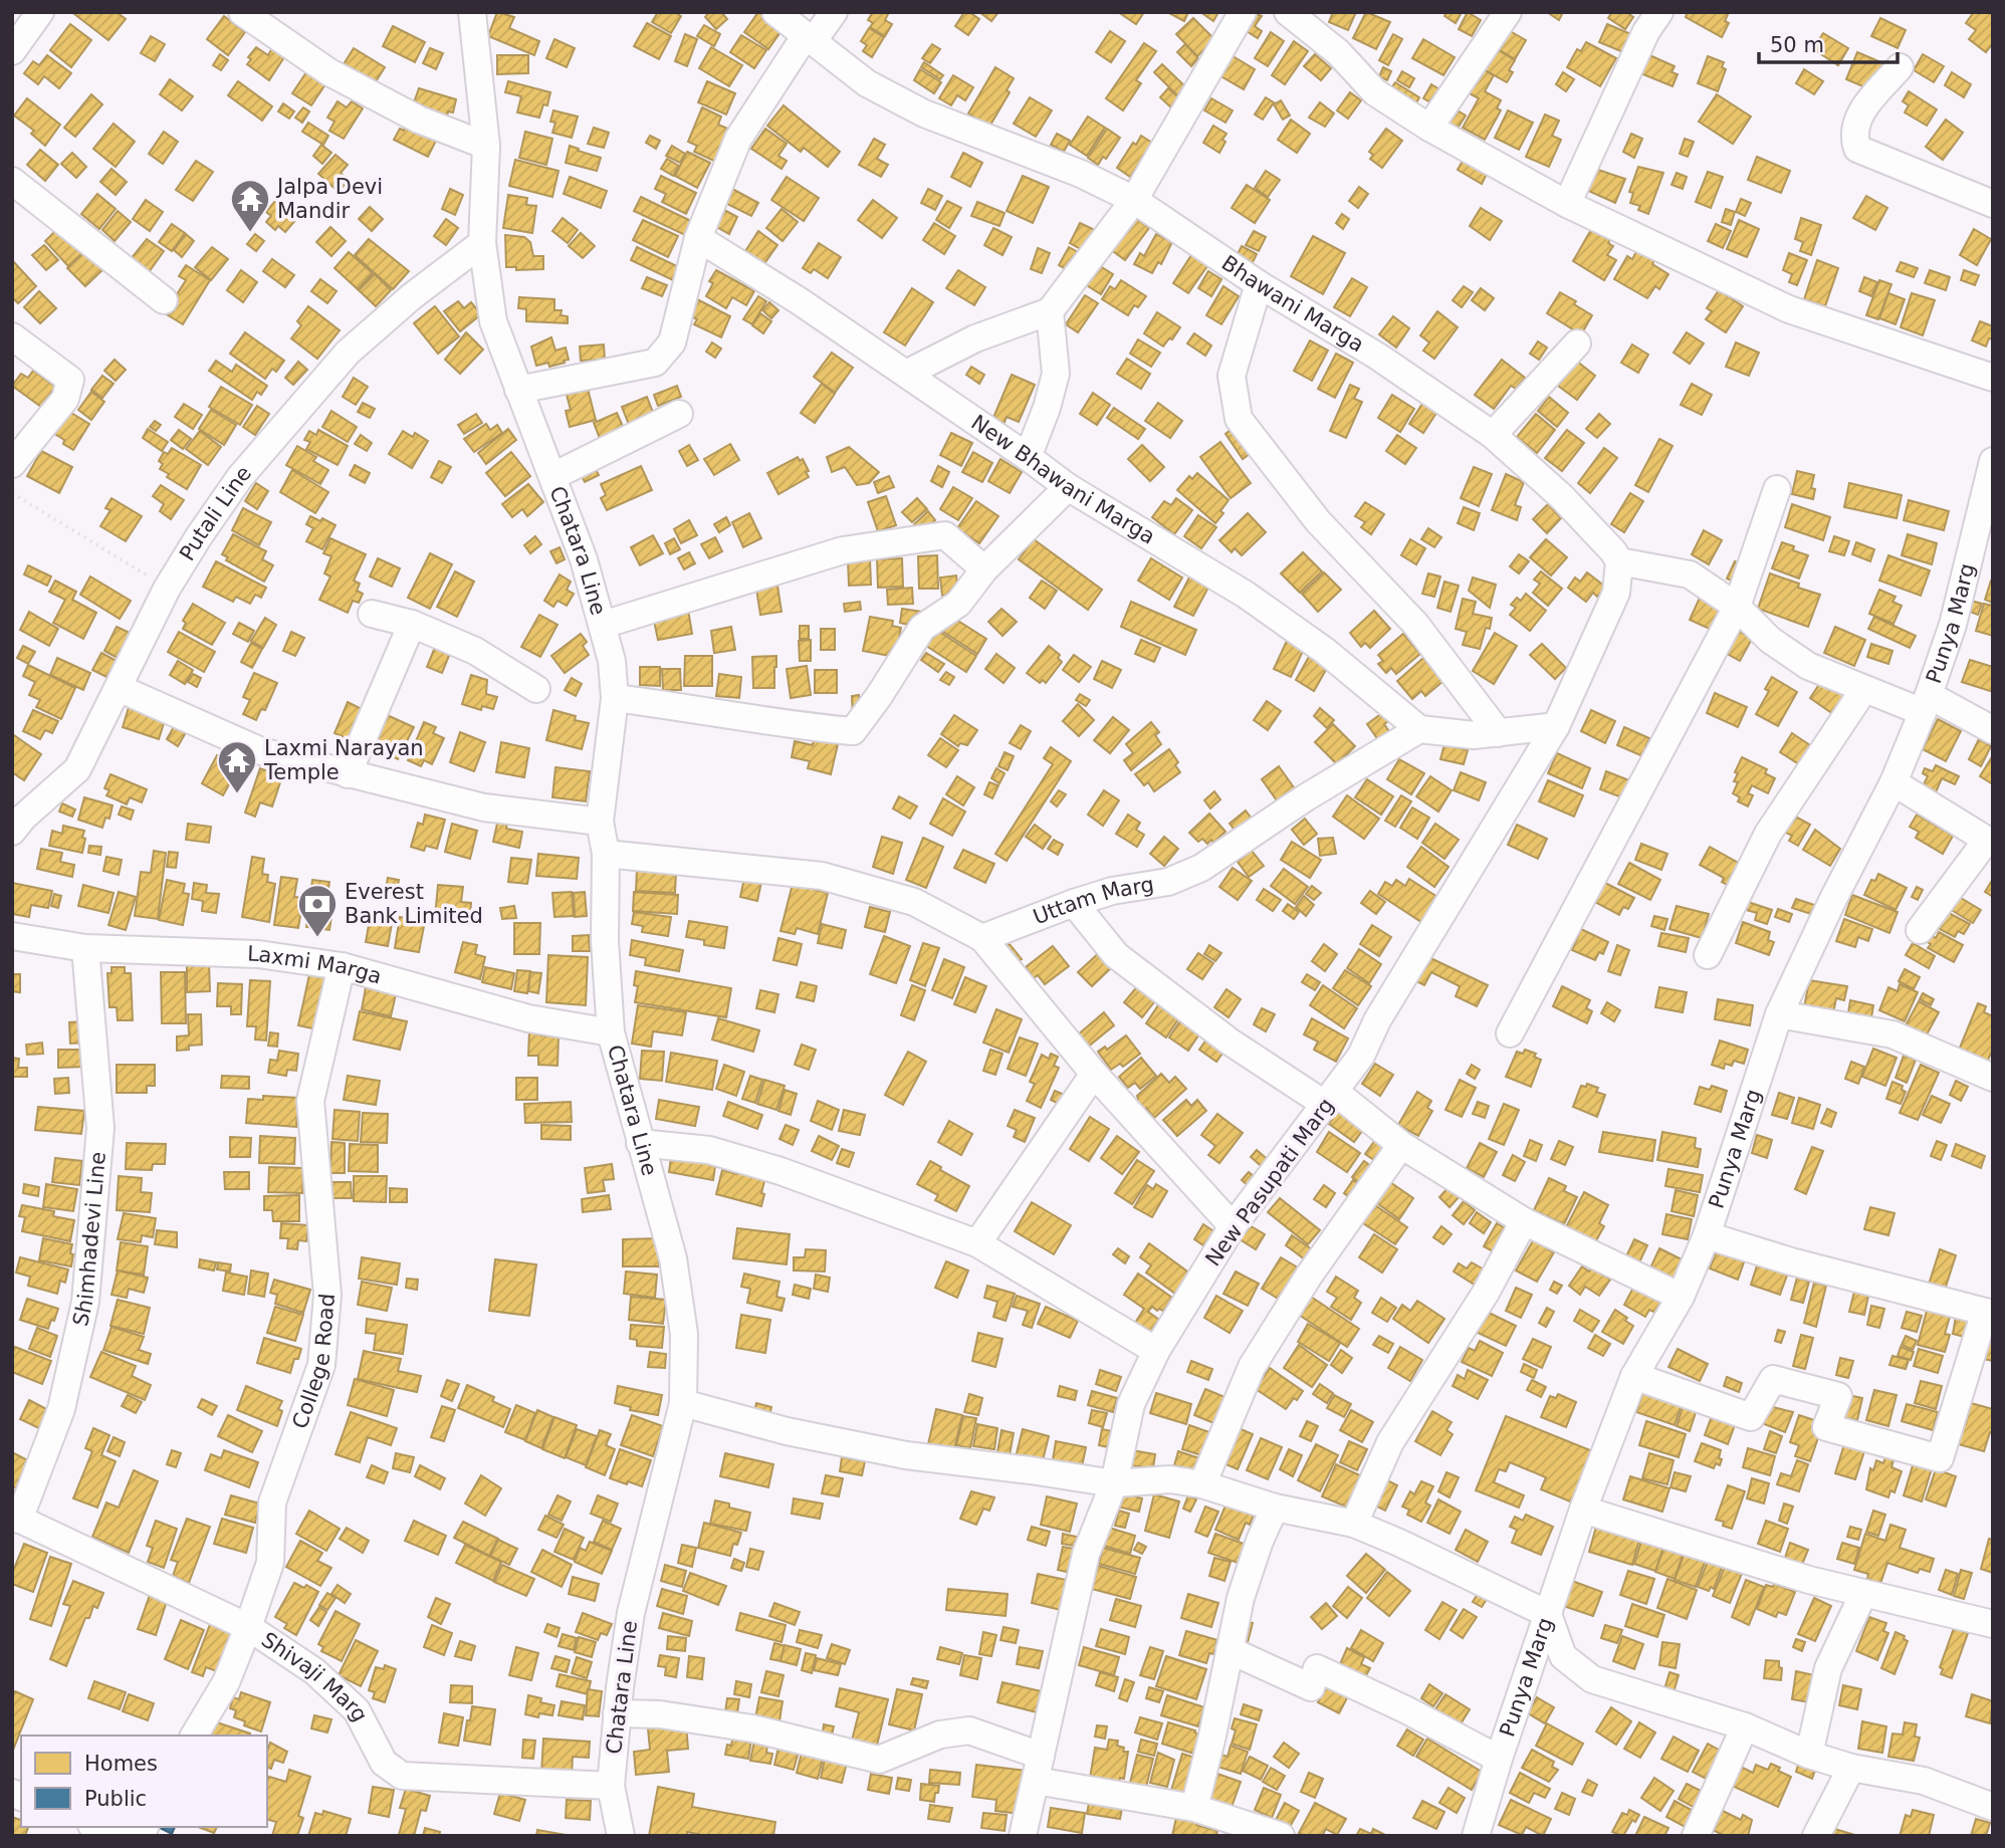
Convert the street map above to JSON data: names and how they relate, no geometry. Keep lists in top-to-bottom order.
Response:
{
  "streets": {
    "street": [
      "Bhawani Marga",
      "New Bhawani Marga",
      "Putali Line",
      "Chatara Line",
      "Punya Marg",
      "Uttam Marg",
      "Laxmi Marga",
      "New Pasupati Marg",
      "Shimhadevi Line",
      "College Road",
      "Shivaji Marg"
    ]
  },
  "crossings": [
    ["New Bhawani Marga", "Uttam Marg"],
    ["Putali Line", "Chatara Line"],
    ["Chatara Line", "Laxmi Marga"],
    ["Chatara Line", "Shivaji Marg"],
    ["Laxmi Marga", "Shimhadevi Line"],
    ["Laxmi Marga", "College Road"],
    ["Shimhadevi Line", "Shivaji Marg"],
    ["College Road", "Shivaji Marg"]
  ],
  "places": {
    "temple": ["Jalpa Devi Mandir", "Laxmi Narayan Temple"],
    "bank": ["Everest Bank Limited"]
  },
  "legend": ["Homes", "Public"],
  "scale_bar": "50 m"
}
